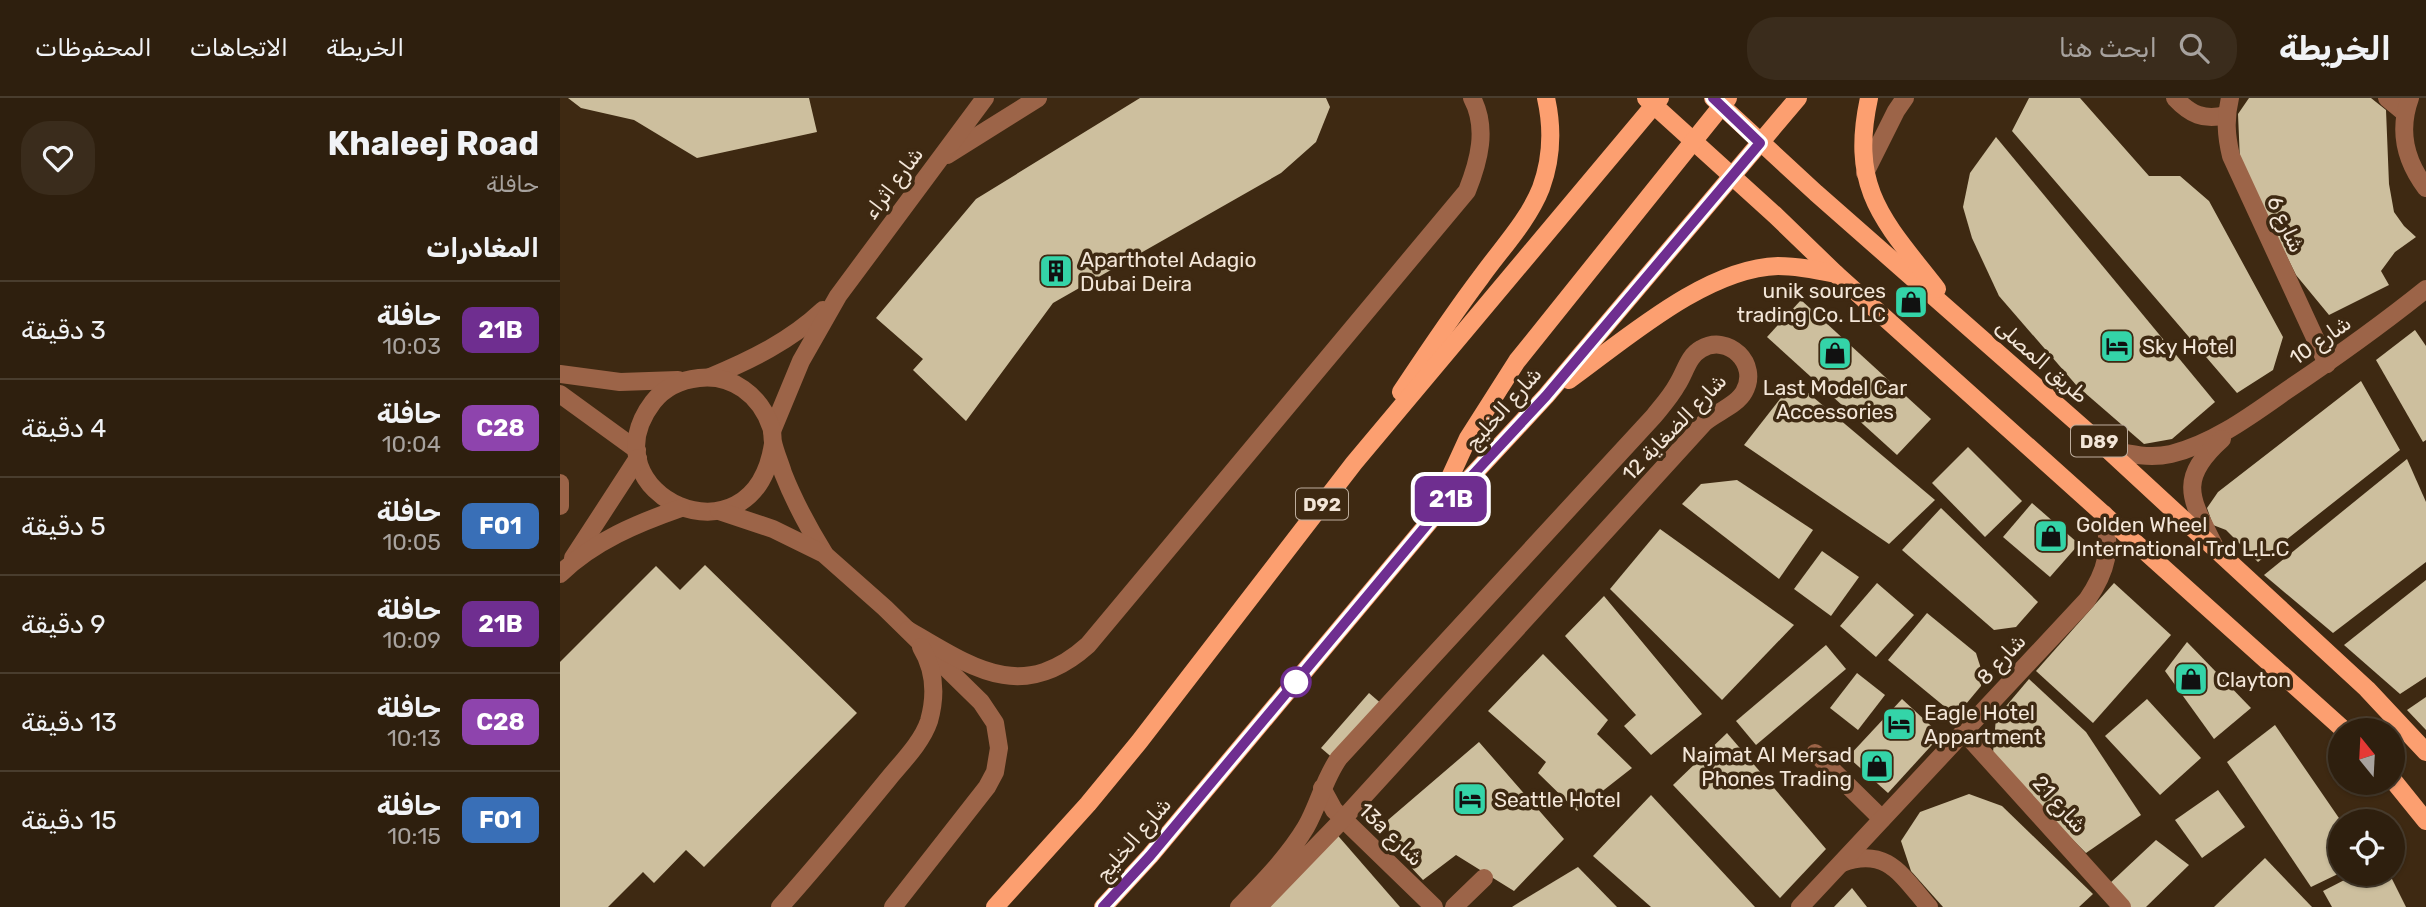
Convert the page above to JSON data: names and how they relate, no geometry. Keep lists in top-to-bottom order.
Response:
{
  "streets": {
    "main road": [
      "طريق المصلى",
      "شارع الخليج",
      "D89",
      "D92"
    ],
    "street": [
      "شارع اثراء",
      "شارع 6",
      "شارع 10",
      "12 شارع الضغاية",
      "شارع 8",
      "شارع 21",
      "13a شارع"
    ]
  },
  "crossings": [
    ["شارع 6", "شارع 10"],
    ["شارع 10", "طريق المصلى"],
    ["طريق المصلى", "شارع الخليج"],
    ["شارع الخليج", "D89"],
    ["12 شارع الضغاية", "13a شارع"],
    ["D89", "D92"],
    ["D89", "شارع 8"],
    ["شارع 8", "شارع 21"]
  ],
  "places": {
    "building": ["Aparthotel Adagio Dubai Deira"],
    "shop": [
      "unik sources trading Co. LLC",
      "Last Model Car Accessories",
      "Golden Wheel International Trd L.L.C",
      "Clayton",
      "Najmat Al Mersad Phones Trading"
    ],
    "hotel": ["Sky Hotel", "Eagle Hotel Appartment", "Seattle Hotel"]
  },
  "lines": ["bus line 21B"],
  "north": "top",
  "page": {
    "header": "الخريطة",
    "search": "ابحث هنا",
    "nav": ["الخريطة", "الاتجاهات", "المحفوظات"],
    "on_map": "21B",
    "heading": [
      ["Khaleej Road", "حافلة"],
      "المغادرات"
    ],
    "list": [
      {
        "mark": "21B",
        "name": "حافلة",
        "note": "10:03",
        "value": "3 دقيقة"
      },
      {
        "mark": "C28",
        "name": "حافلة",
        "note": "10:04",
        "value": "4 دقيقة"
      },
      {
        "mark": "F01",
        "name": "حافلة",
        "note": "10:05",
        "value": "5 دقيقة"
      },
      {
        "mark": "21B",
        "name": "حافلة",
        "note": "10:09",
        "value": "9 دقيقة"
      },
      {
        "mark": "C28",
        "name": "حافلة",
        "note": "10:13",
        "value": "13 دقيقة"
      },
      {
        "mark": "F01",
        "name": "حافلة",
        "note": "10:15",
        "value": "15 دقيقة"
      }
    ]
  }
}
